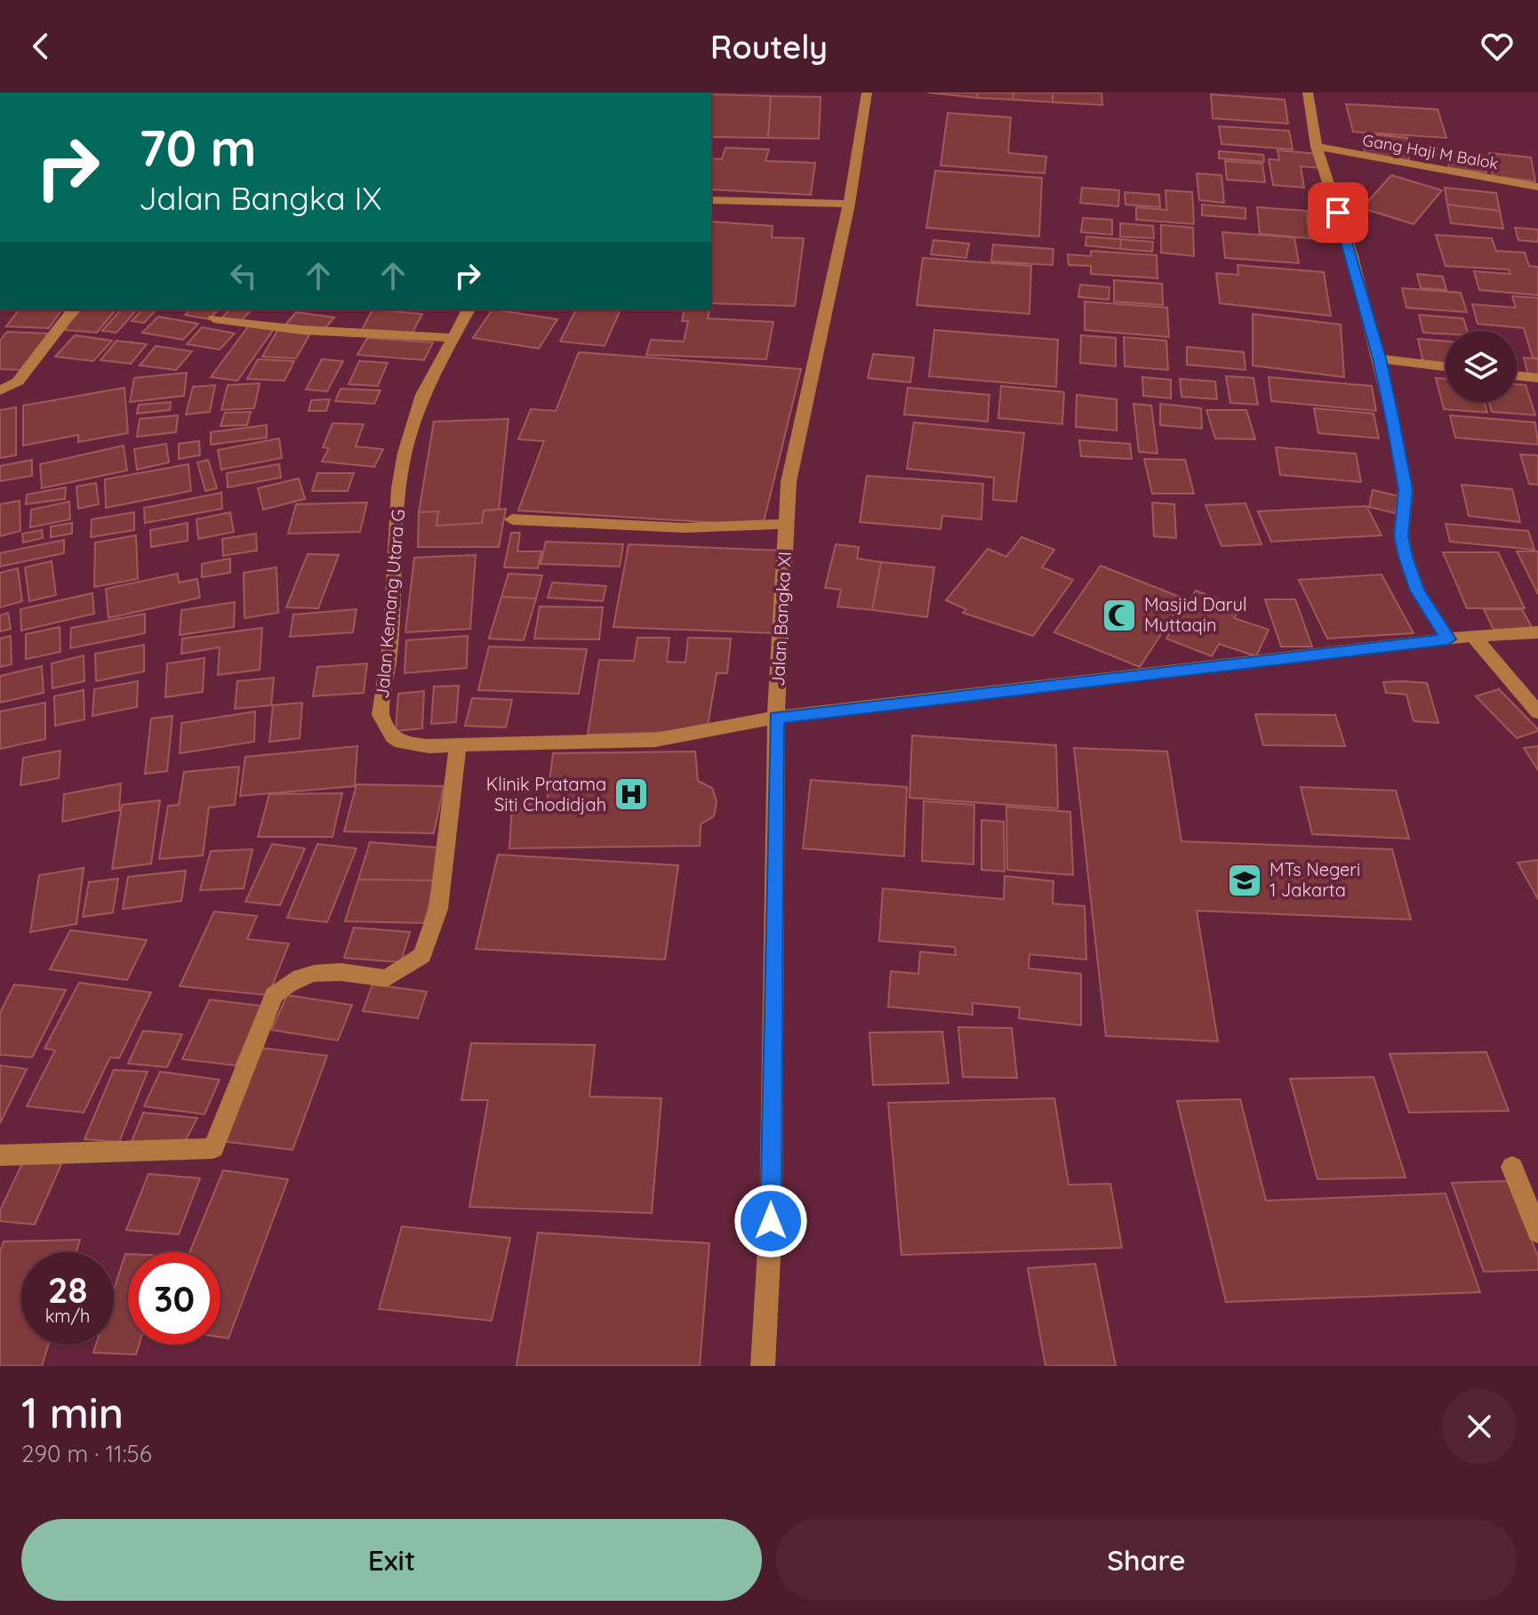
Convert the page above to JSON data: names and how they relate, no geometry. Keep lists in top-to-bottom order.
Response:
{
  "streets": {
    "street": ["Gang Haji M Balok", "Jalan Kemang Utara G", "Jalan Bangka XI"]
  },
  "crossings": [
    ["Jalan Kemang Utara G", "Jalan Bangka XI"]
  ],
  "places": {
    "mosque": ["Masjid Darul Muttaqin"],
    "hospital": ["Klinik Pratama Siti Chodidjah"],
    "school or university": ["MTs Negeri 1 Jakarta"]
  },
  "page": {
    "header": "Routely",
    "turn": ["70 m", "Jalan Bangka IX"],
    "speed": "28 km/h",
    "limit": "30",
    "heading": ["1 min", "290 m · 11:56"],
    "buttons": ["Exit", "Share"]
  }
}
